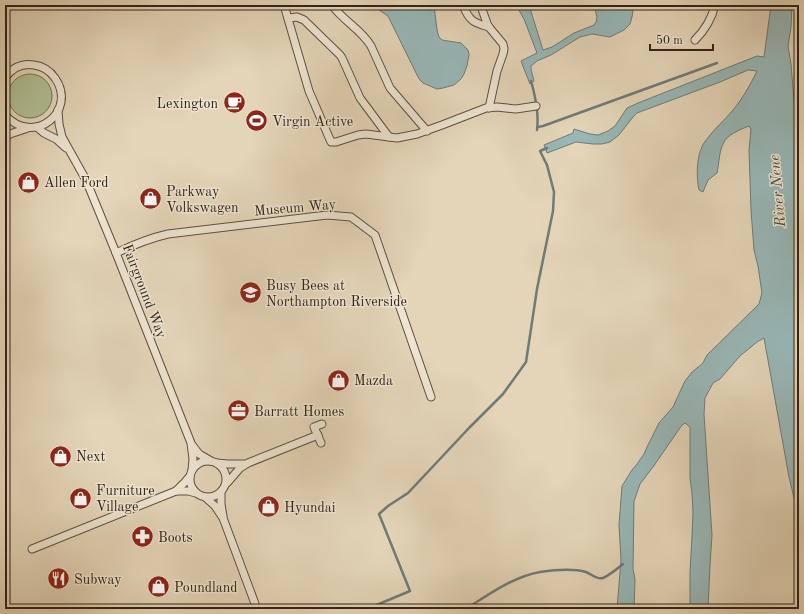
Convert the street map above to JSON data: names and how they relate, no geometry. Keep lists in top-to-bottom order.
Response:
{
  "streets": {
    "street": ["Museum Way", "Fairground Way"]
  },
  "crossings": [
    ["Museum Way", "Fairground Way"]
  ],
  "water": ["River Nene"],
  "places": {
    "cafe": ["Lexington"],
    "sports": ["Virgin Active"],
    "shop": [
      "Allen Ford",
      "Parkway Volkswagen",
      "Mazda",
      "Next",
      "Furniture Village",
      "Hyundai",
      "Poundland"
    ],
    "school or university": ["Busy Bees at Northampton Riverside"],
    "office": ["Barratt Homes"],
    "pharmacy": ["Boots"],
    "restaurant": ["Subway"]
  },
  "scale_bar": "50 m"
}
